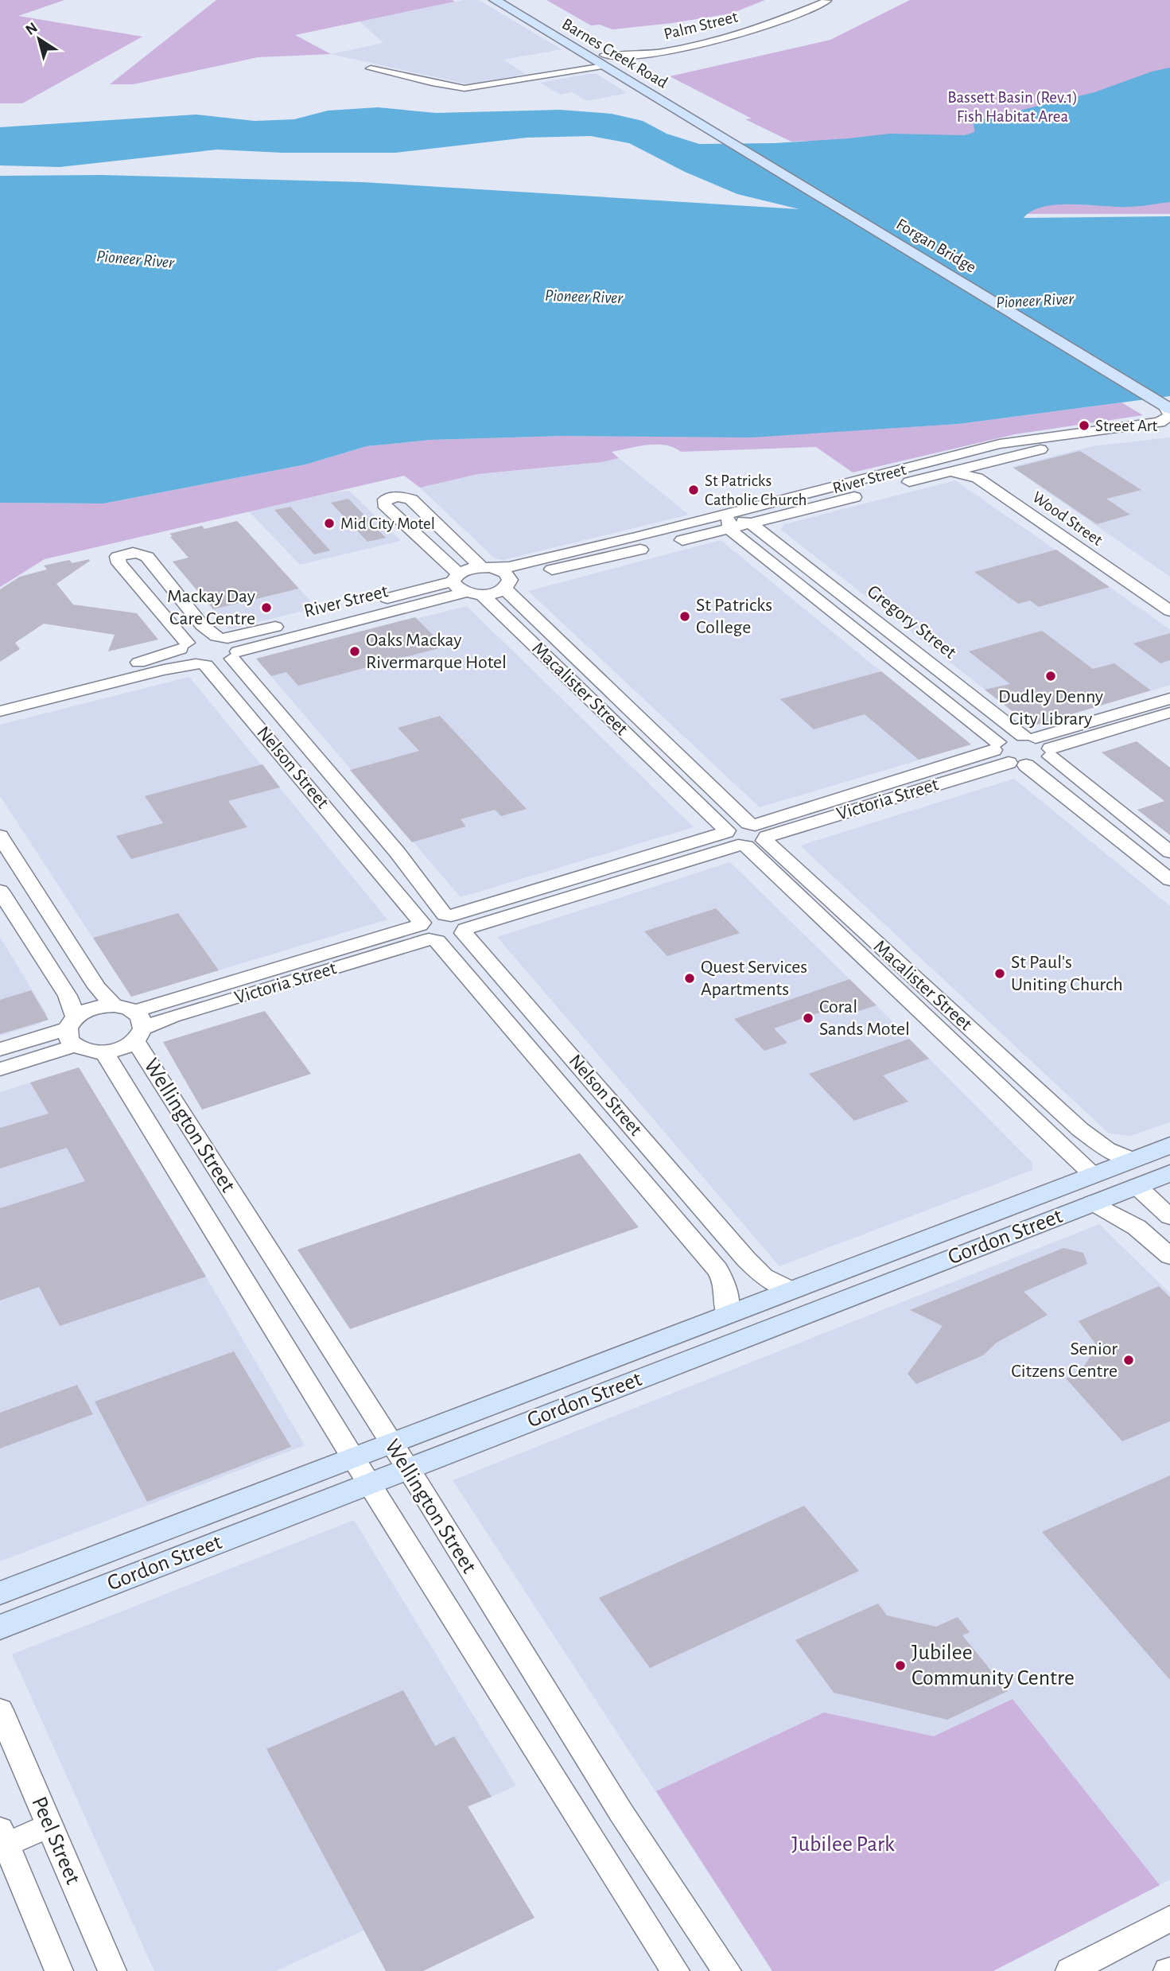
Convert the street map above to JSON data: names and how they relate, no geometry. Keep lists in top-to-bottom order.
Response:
{
  "streets": {
    "main road": ["Barnes Creek Road", "Forgan Bridge", "Gordon Street"],
    "street": [
      "Palm Street",
      "River Street",
      "Wood Street",
      "Gregory Street",
      "Macalister Street",
      "Nelson Street",
      "Victoria Street",
      "Wellington Street",
      "Peel Street"
    ]
  },
  "crossings": [
    ["Palm Street", "Barnes Creek Road"],
    ["Barnes Creek Road", "Forgan Bridge"],
    ["Forgan Bridge", "River Street"],
    ["River Street", "Wood Street"],
    ["River Street", "Gregory Street"],
    ["River Street", "Macalister Street"],
    ["River Street", "Nelson Street"],
    ["Gregory Street", "Victoria Street"],
    ["Macalister Street", "Victoria Street"],
    ["Macalister Street", "Gordon Street"],
    ["Nelson Street", "Victoria Street"],
    ["Nelson Street", "Gordon Street"],
    ["Victoria Street", "Wellington Street"],
    ["Wellington Street", "Gordon Street"]
  ],
  "water": ["Pioneer River"],
  "parks": ["Bassett Basin (Rev.1) Fish Habitat Area", "Jubilee Park"],
  "places": [
    "Street Art",
    "St Patricks Catholic Church",
    "Mid City Motel",
    "Mackay Day Care Centre",
    "St Patricks College",
    "Oaks Mackay Rivermarque Hotel",
    "Dudley Denny City Library",
    "St Paul's Uniting Church",
    "Quest Services Apartments",
    "Coral Sands Motel",
    "Senior Citzens Centre",
    "Jubilee Community Centre"
  ],
  "north": "top left"
}
